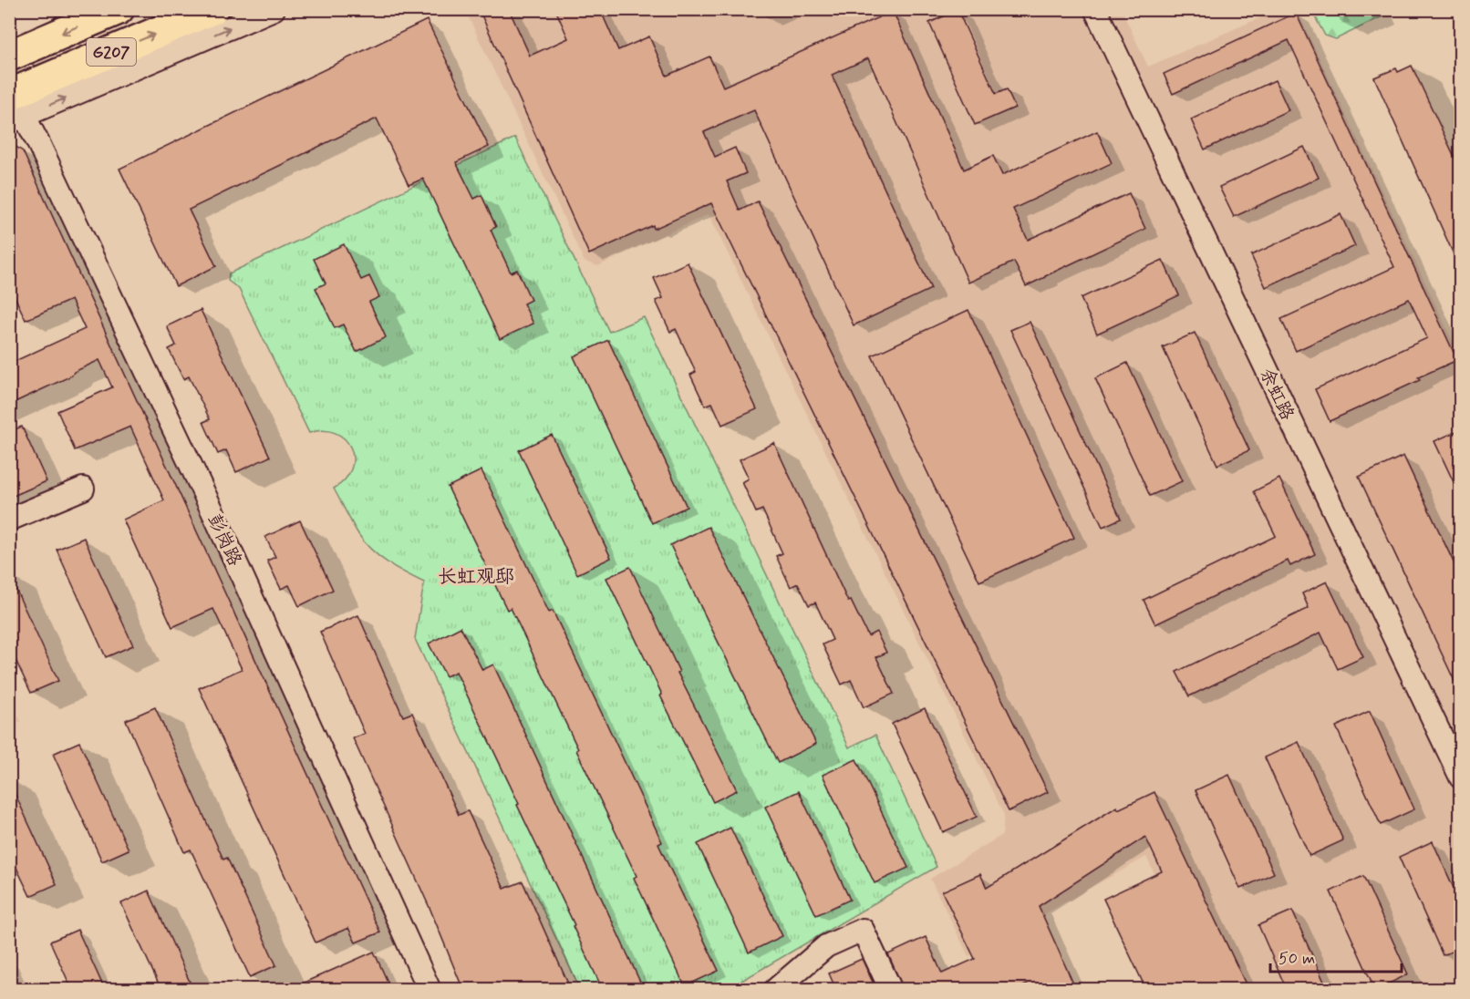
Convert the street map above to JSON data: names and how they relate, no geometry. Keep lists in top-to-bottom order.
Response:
{
  "streets": {
    "highway": ["G207"],
    "street": ["余虹路", "彭岗路"]
  },
  "crossings": [
    ["G207", "彭岗路"]
  ],
  "districts": ["长虹观邸"],
  "scale_bar": "50 m"
}
